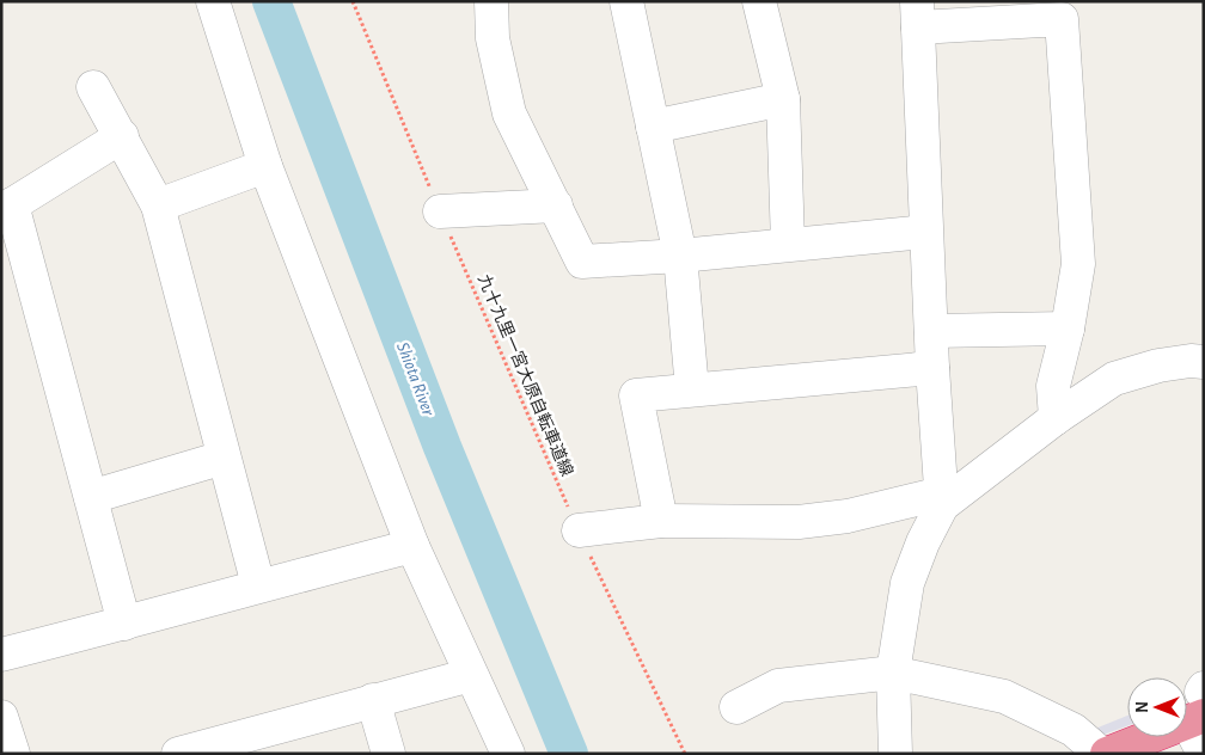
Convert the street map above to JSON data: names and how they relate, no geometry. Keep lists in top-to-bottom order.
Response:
{
  "streets": {
    "path": ["九十九里一宮大原自転車道線"]
  },
  "water": ["Shiota River"],
  "north": "left"
}
